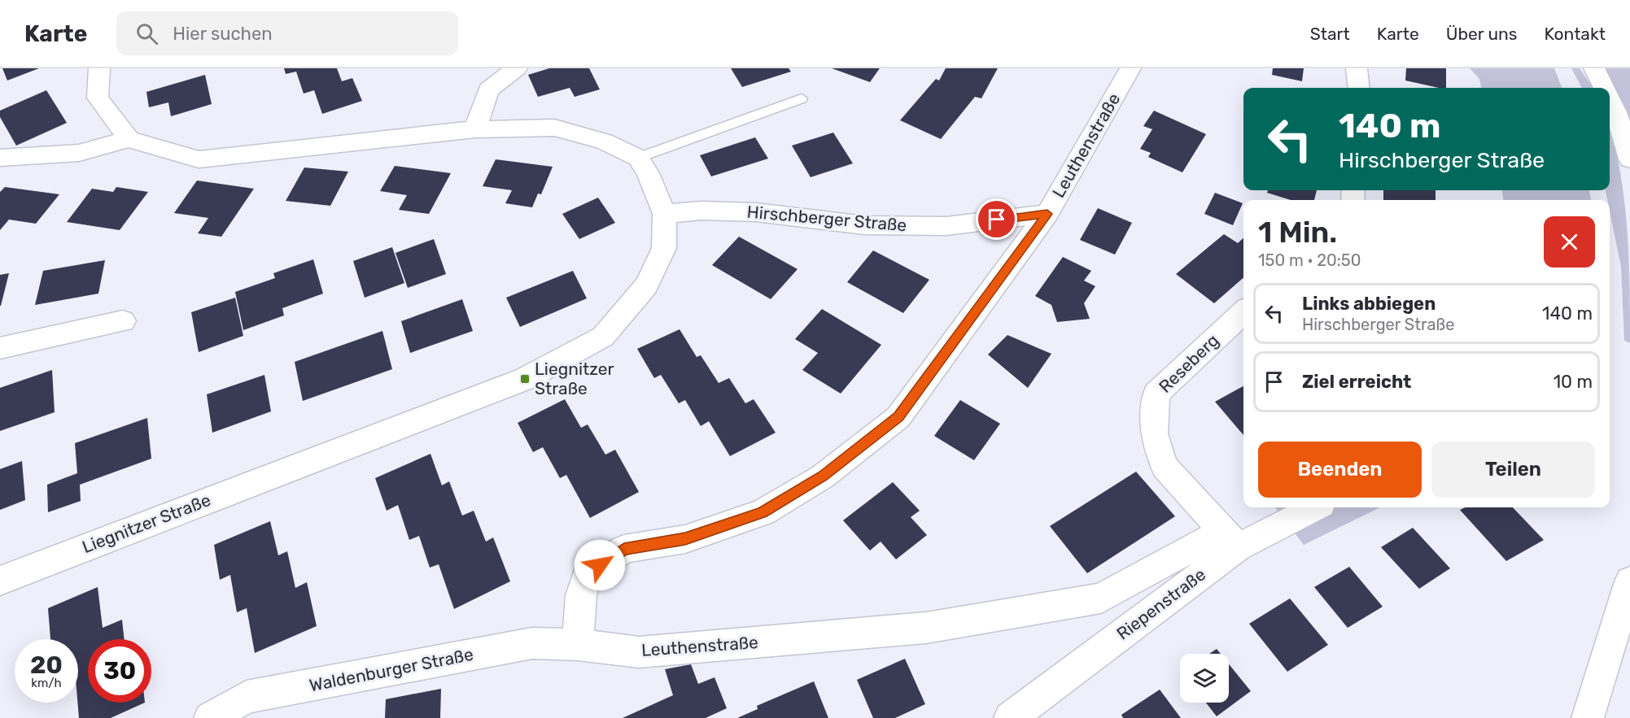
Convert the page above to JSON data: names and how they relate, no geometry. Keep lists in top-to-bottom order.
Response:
{
  "streets": {
    "street": [
      "Leuthenstraße",
      "Hirschberger Straße",
      "Reseberg",
      "Liegnitzer Straße",
      "Riepenstraße",
      "Waldenburger Straße"
    ]
  },
  "crossings": [
    ["Leuthenstraße", "Hirschberger Straße"],
    ["Leuthenstraße", "Reseberg"],
    ["Leuthenstraße", "Riepenstraße"],
    ["Leuthenstraße", "Waldenburger Straße"],
    ["Hirschberger Straße", "Liegnitzer Straße"],
    ["Reseberg", "Riepenstraße"]
  ],
  "places": {
    "transit": ["Liegnitzer Straße"]
  },
  "page": {
    "header": "Karte",
    "search": "Hier suchen",
    "nav": [
      "Start",
      "Karte",
      "Über uns",
      "Kontakt"
    ],
    "turn": ["140 m", "Hirschberger Straße"],
    "heading": ["1 Min.", "150 m · 20:50"],
    "list": [
      {
        "name": "Links abbiegen",
        "note": "Hirschberger Straße",
        "value": "140 m"
      },
      {
        "name": "Ziel erreicht",
        "value": "10 m"
      }
    ],
    "buttons": ["Beenden", "Teilen"],
    "speed": "20 km/h",
    "limit": "30"
  }
}
